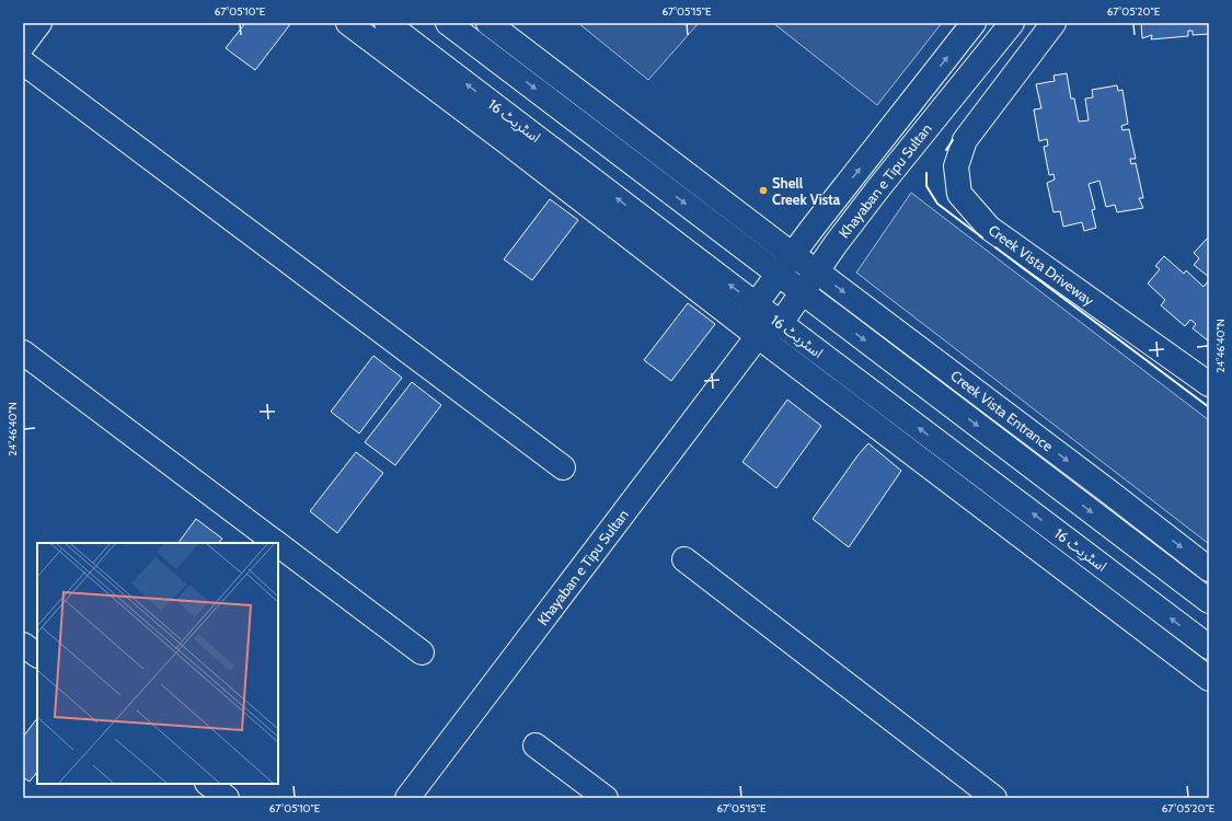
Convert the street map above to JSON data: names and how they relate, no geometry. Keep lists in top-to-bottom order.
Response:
{
  "streets": {
    "street": [
      "اسٹریٹ 16",
      "Khayaban e Tipu Sultan",
      "Creek Vista Driveway",
      "Creek Vista Entrance"
    ]
  },
  "crossings": [
    ["اسٹریٹ 16", "Khayaban e Tipu Sultan"],
    ["Khayaban e Tipu Sultan", "Creek Vista Entrance"]
  ],
  "places": ["Shell Creek Vista"],
  "coordinates": [
    "67°05'10\"E",
    "67°05'15\"E",
    "67°05'20\"E",
    "24°46'40\"N"
  ]
}
